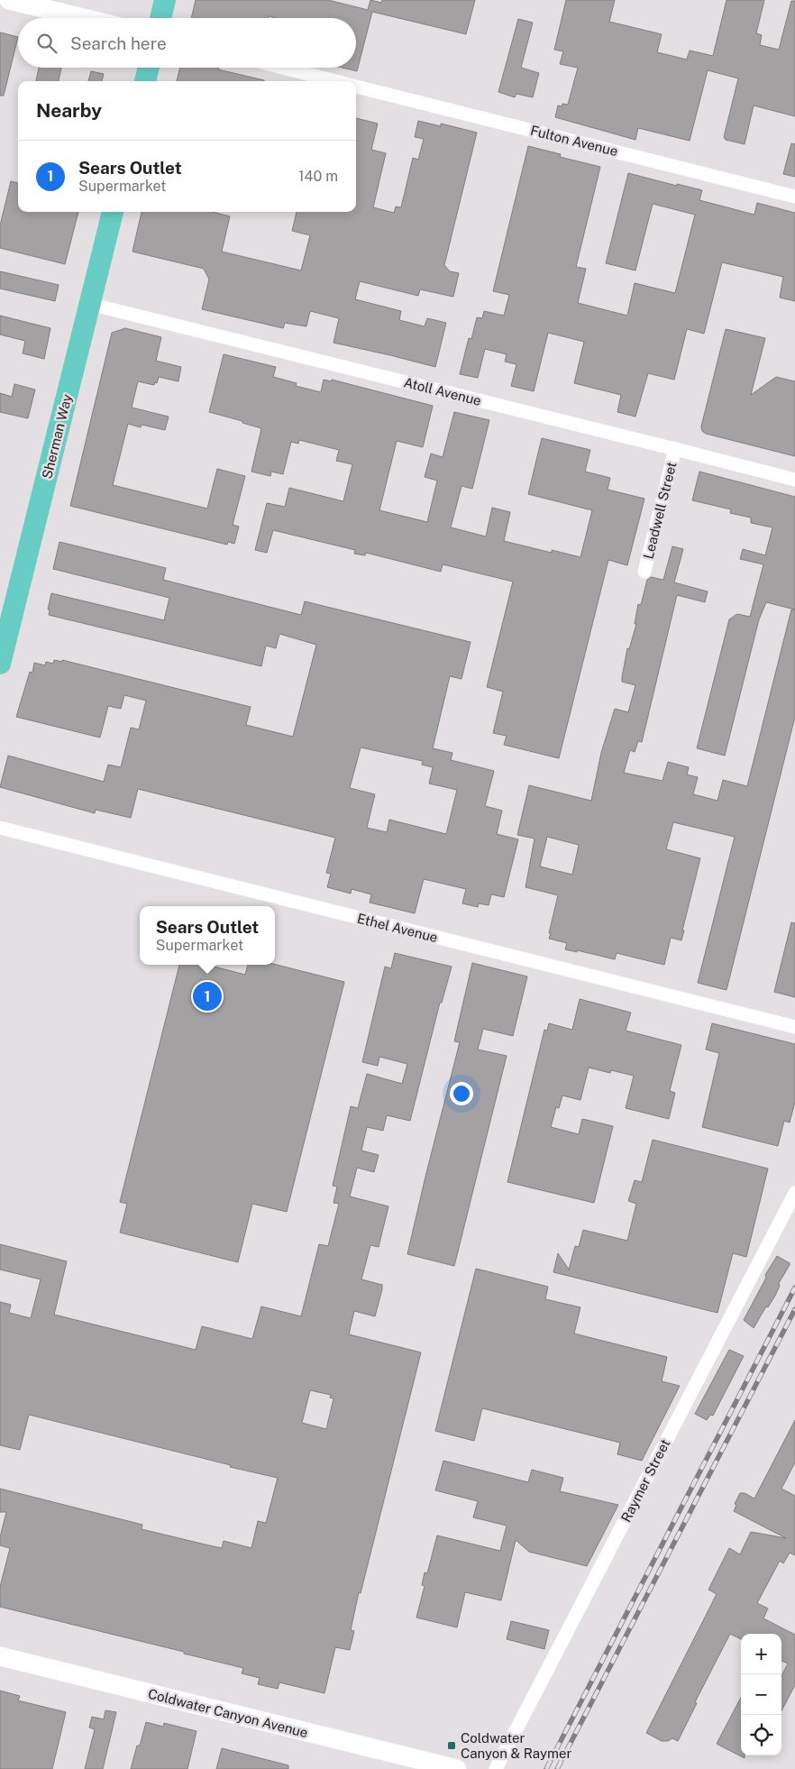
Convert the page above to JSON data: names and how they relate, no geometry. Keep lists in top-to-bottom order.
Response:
{
  "streets": {
    "main road": ["Sherman Way", "Coldwater Canyon Avenue"],
    "street": [
      "Fulton Avenue",
      "Atoll Avenue",
      "Leadwell Street",
      "Ethel Avenue",
      "Raymer Street"
    ]
  },
  "crossings": [
    ["Atoll Avenue", "Sherman Way"],
    ["Atoll Avenue", "Leadwell Street"]
  ],
  "places": {
    "transit": ["Coldwater Canyon & Raymer"]
  },
  "page": {
    "search": "Search here",
    "heading": "Nearby",
    "list": [
      {
        "mark": "1",
        "name": "Sears Outlet",
        "note": "Supermarket",
        "value": "140 m"
      }
    ],
    "popup": ["Sears Outlet", "Supermarket"],
    "pins": "1",
    "map_buttons": ["+", "−"]
  }
}
